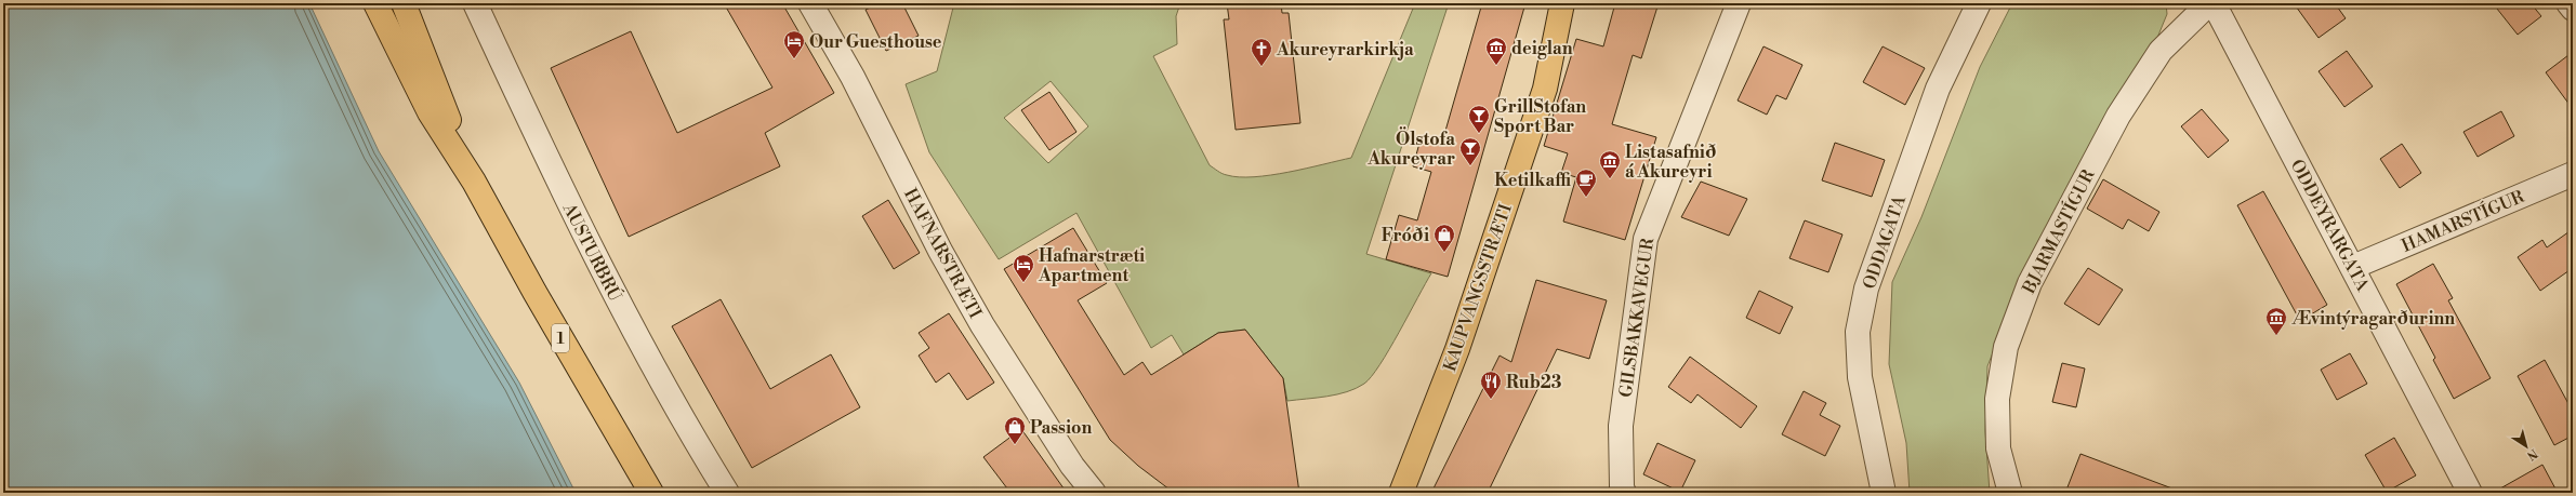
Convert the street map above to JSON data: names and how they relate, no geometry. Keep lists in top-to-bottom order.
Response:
{
  "streets": {
    "main road": ["KAUPVANGSSTRÆTI", "1"],
    "street": [
      "HAMARSTÍGUR",
      "ODDEYRARGATA",
      "BJARMASTÍGUR",
      "ODDAGATA",
      "AUSTURBRÚ",
      "HAFNARSTRÆTI",
      "GILSBAKKAVEGUR"
    ]
  },
  "crossings": [
    ["HAMARSTÍGUR", "ODDEYRARGATA"]
  ],
  "places": {
    "hotel": ["Our Guesthouse", "Hafnarstræti Apartment"],
    "museum": ["deiglan", "Listasafnið á Akureyri", "Ævintýragarðurinn"],
    "church": ["Akureyrarkirkja"],
    "bar": ["GrillStofan Sport Bar", "Ölstofa Akureyrar"],
    "cafe": ["Ketilkaffi"],
    "shop": ["Fróði", "Passion"],
    "restaurant": ["Rub23"]
  },
  "north": "bottom right"
}
